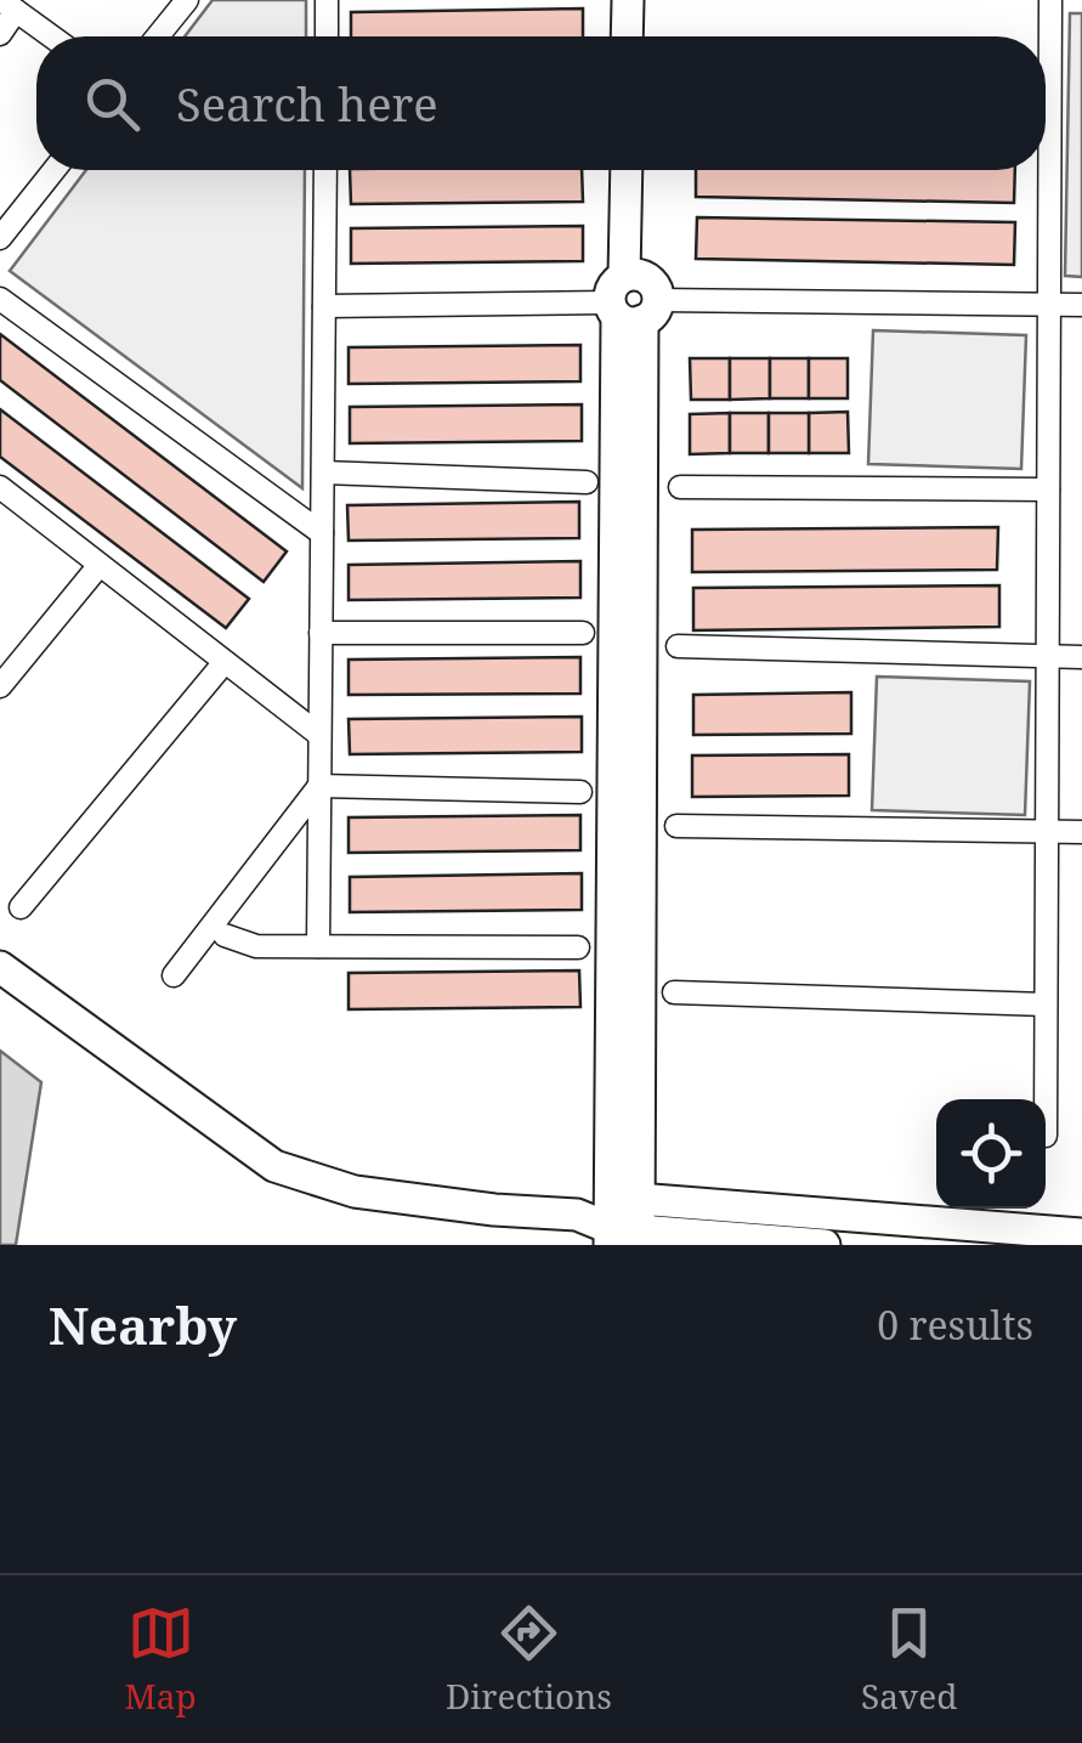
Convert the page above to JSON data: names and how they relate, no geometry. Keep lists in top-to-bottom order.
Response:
{
  "page": {
    "search": "Search here",
    "heading": ["Nearby", "0 results"],
    "nav": ["Map", "Directions", "Saved"]
  }
}
